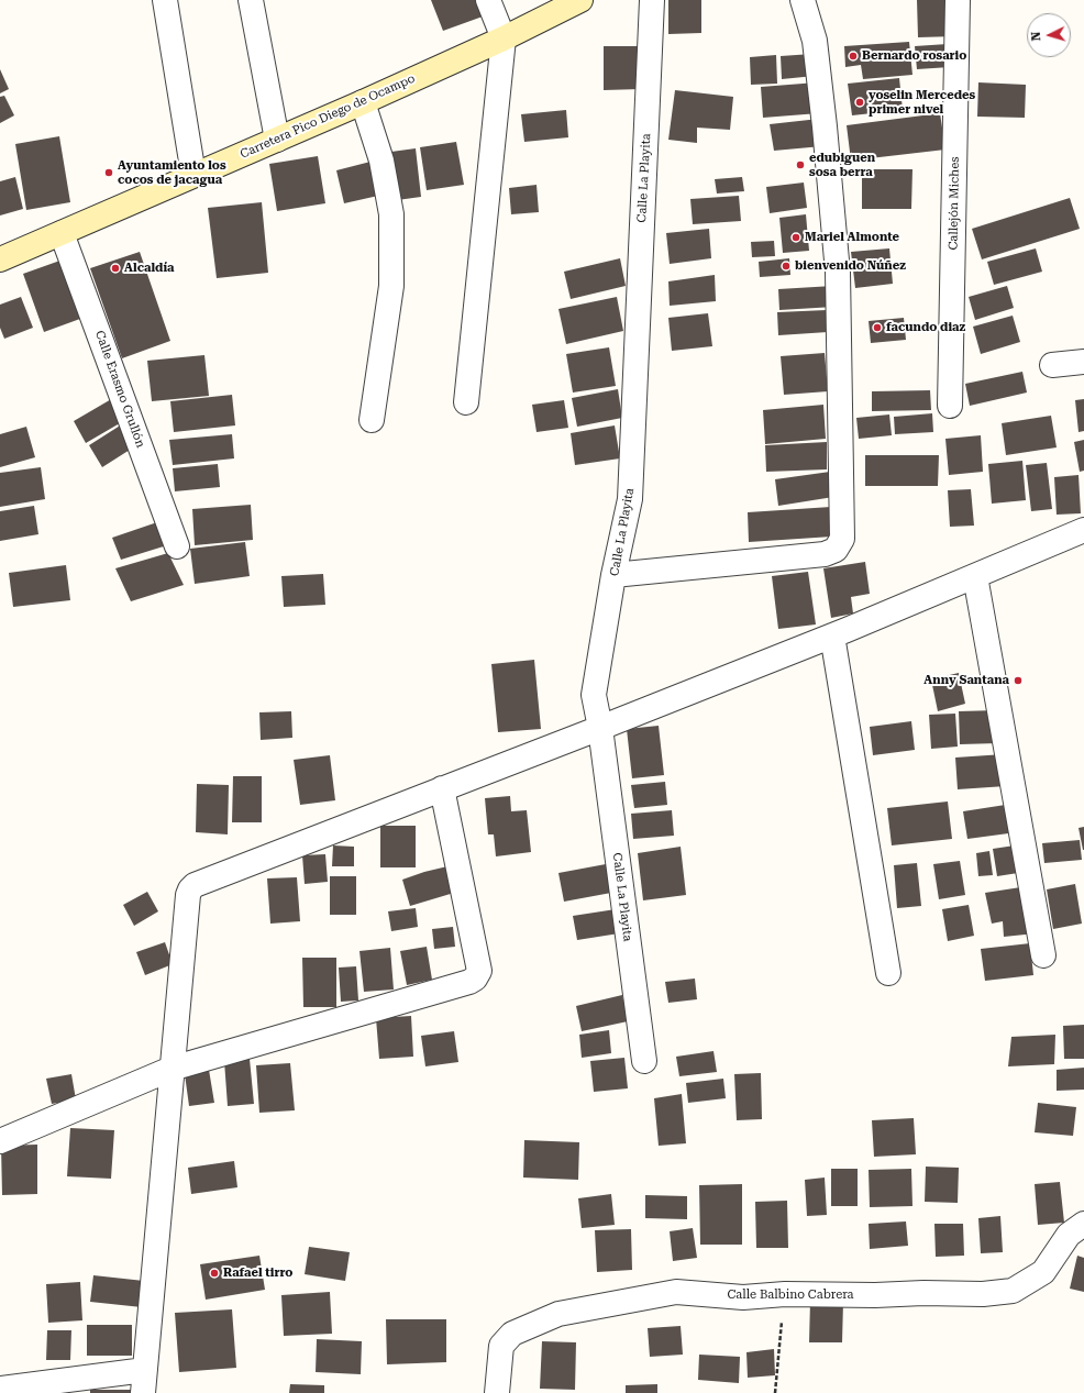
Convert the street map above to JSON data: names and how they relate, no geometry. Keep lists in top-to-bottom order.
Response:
{
  "streets": {
    "street": [
      "Carretera Pico Diego de Ocampo",
      "Calle La Playita",
      "Callejón Miches",
      "Calle Erasmo Grullón",
      "Calle Balbino Cabrera"
    ]
  },
  "crossings": [
    ["Carretera Pico Diego de Ocampo", "Calle Erasmo Grullón"]
  ],
  "places": [
    "Bernardo rosario",
    "yoselin Mercedes primer nivel",
    "edubiguen sosa berra",
    "Ayuntamiento los cocos de jacagua",
    "Mariel Almonte",
    "bienvenido Núñez",
    "Alcaldía",
    "facundo diaz",
    "Anny Santana",
    "Rafael tirro"
  ],
  "north": "left"
}
